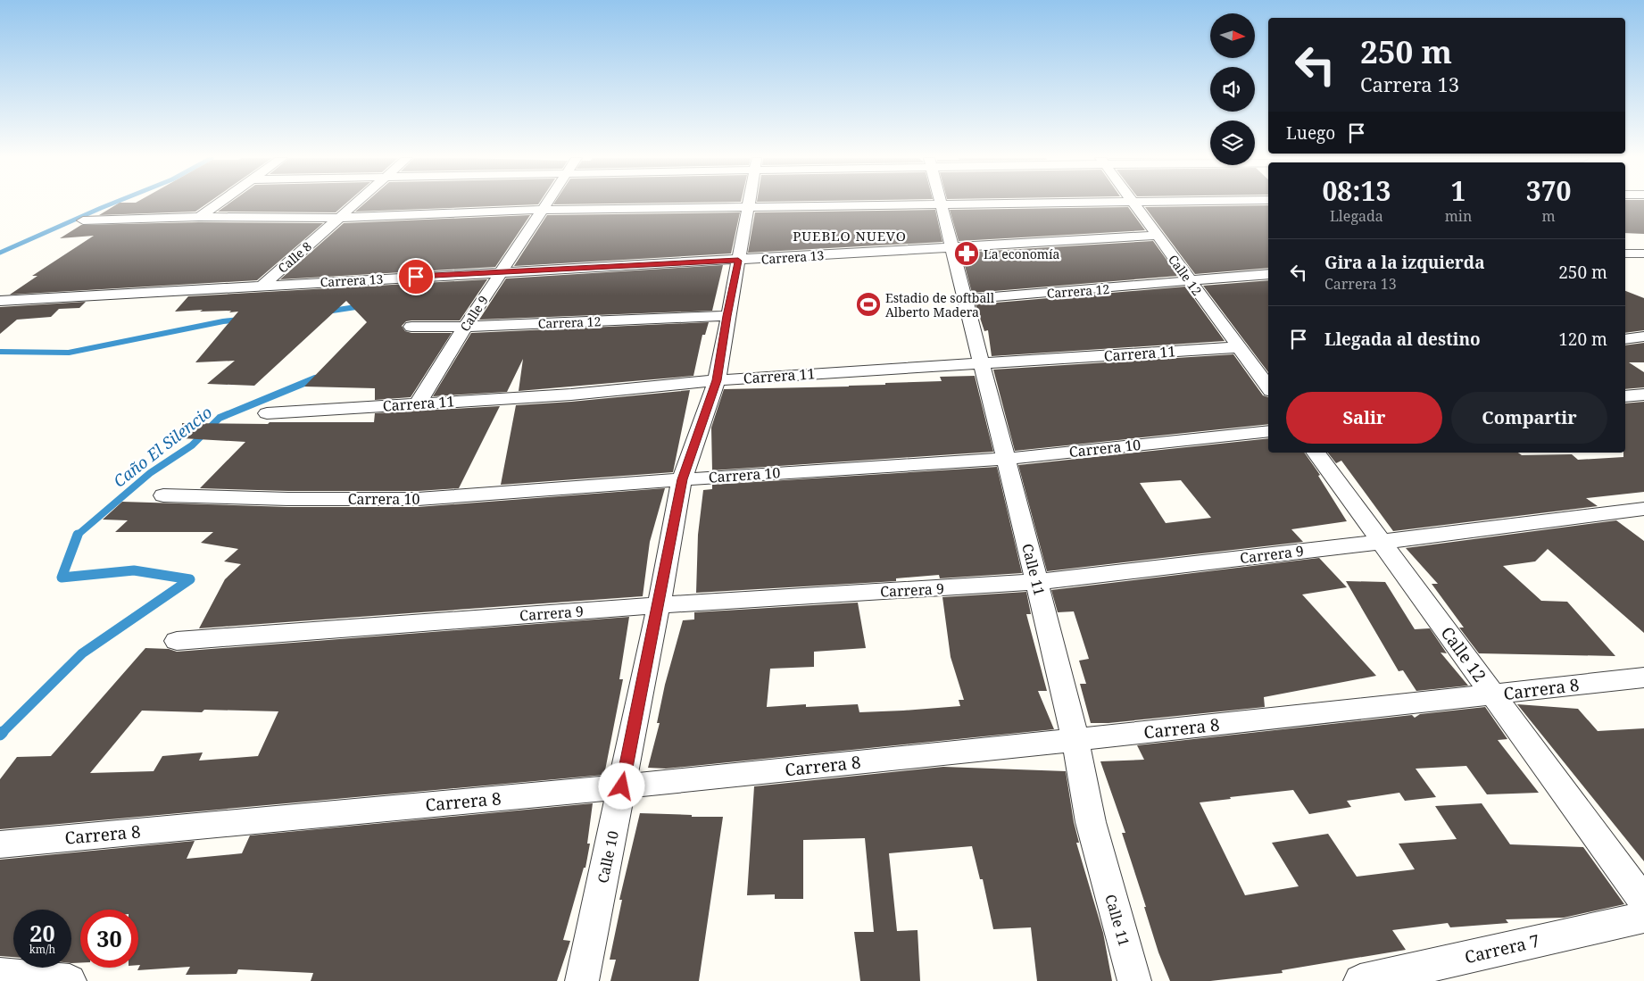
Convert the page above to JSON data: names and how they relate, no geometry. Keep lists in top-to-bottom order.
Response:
{
  "streets": {
    "street": [
      "Calle 8",
      "Carrera 13",
      "Calle 12",
      "Carrera 12",
      "Calle 9",
      "Carrera 11",
      "Carrera 10",
      "Carrera 9",
      "Calle 11",
      "Carrera 8",
      "Calle 10",
      "Carrera 7"
    ]
  },
  "crossings": [
    ["Calle 8", "Carrera 13"],
    ["Carrera 13", "Calle 12"],
    ["Carrera 13", "Calle 9"],
    ["Carrera 13", "Calle 11"],
    ["Carrera 13", "Calle 10"],
    ["Calle 12", "Carrera 12"],
    ["Calle 12", "Carrera 11"],
    ["Calle 12", "Carrera 9"],
    ["Calle 12", "Carrera 8"],
    ["Carrera 12", "Calle 9"],
    ["Carrera 12", "Calle 11"],
    ["Carrera 12", "Calle 10"],
    ["Calle 9", "Carrera 11"],
    ["Carrera 11", "Calle 11"],
    ["Carrera 11", "Calle 10"],
    ["Carrera 10", "Calle 11"],
    ["Carrera 10", "Calle 10"],
    ["Carrera 9", "Calle 11"],
    ["Carrera 9", "Calle 10"],
    ["Calle 11", "Carrera 8"],
    ["Carrera 8", "Calle 10"]
  ],
  "districts": ["PUEBLO NUEVO"],
  "water": ["Caño El Silencio"],
  "places": {
    "pharmacy": ["La economía"],
    "sports": ["Estadio de softball Alberto Madera"]
  },
  "north": "right",
  "page": {
    "turn": ["250 m", "Carrera 13"],
    "then": "Luego",
    "eta": [
      "08:13",
      "Llegada",
      "1",
      "min",
      "370",
      "m"
    ],
    "list": [
      {
        "name": "Gira a la izquierda",
        "note": "Carrera 13",
        "value": "250 m"
      },
      {
        "name": "Llegada al destino",
        "value": "120 m"
      }
    ],
    "buttons": ["Salir", "Compartir"],
    "speed": "20 km/h",
    "limit": "30"
  }
}
